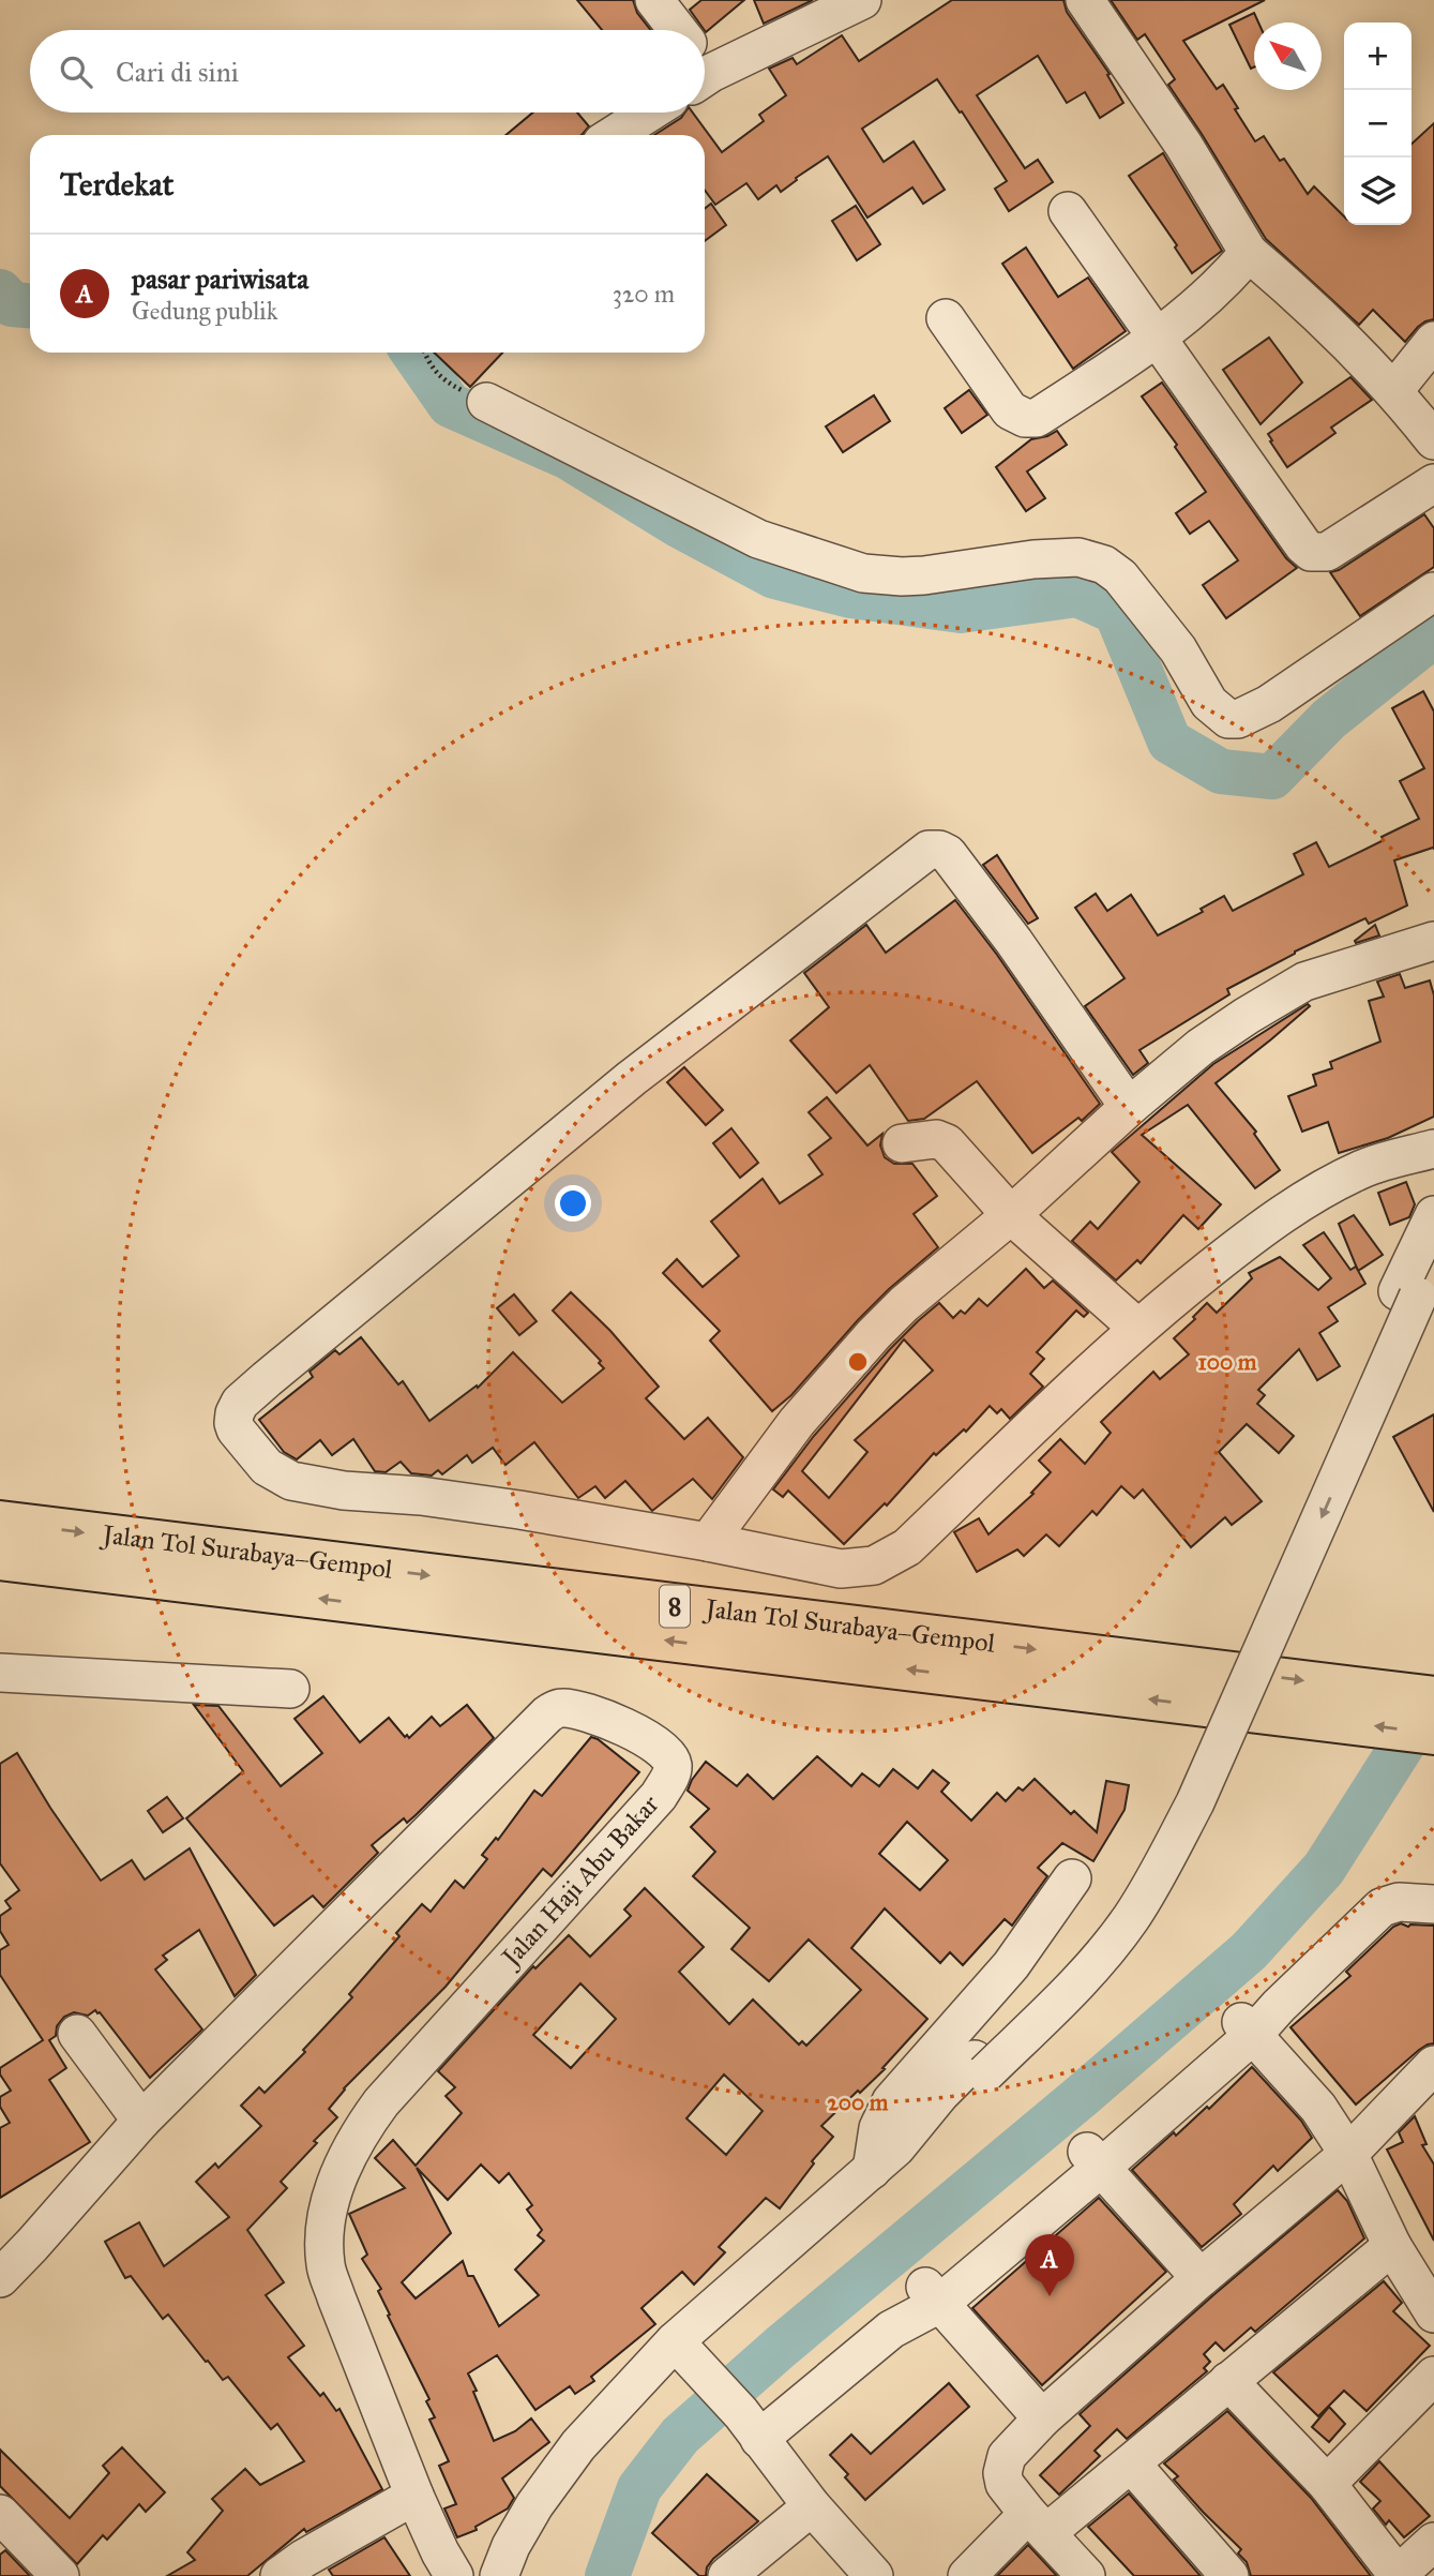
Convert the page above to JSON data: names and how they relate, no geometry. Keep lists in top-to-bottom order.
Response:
{
  "streets": {
    "highway": ["Jalan Tol Surabaya–Gempol", "8"],
    "street": ["Jalan Haji Abu Bakar"]
  },
  "north": "top left",
  "page": {
    "map_buttons": ["+", "−"],
    "search": "Cari di sini",
    "heading": "Terdekat",
    "list": [
      {
        "mark": "A",
        "name": "pasar pariwisata",
        "note": "Gedung publik",
        "value": "320 m"
      }
    ],
    "pins": "A"
  },
  "rings": ["100 m", "200 m"]
}
